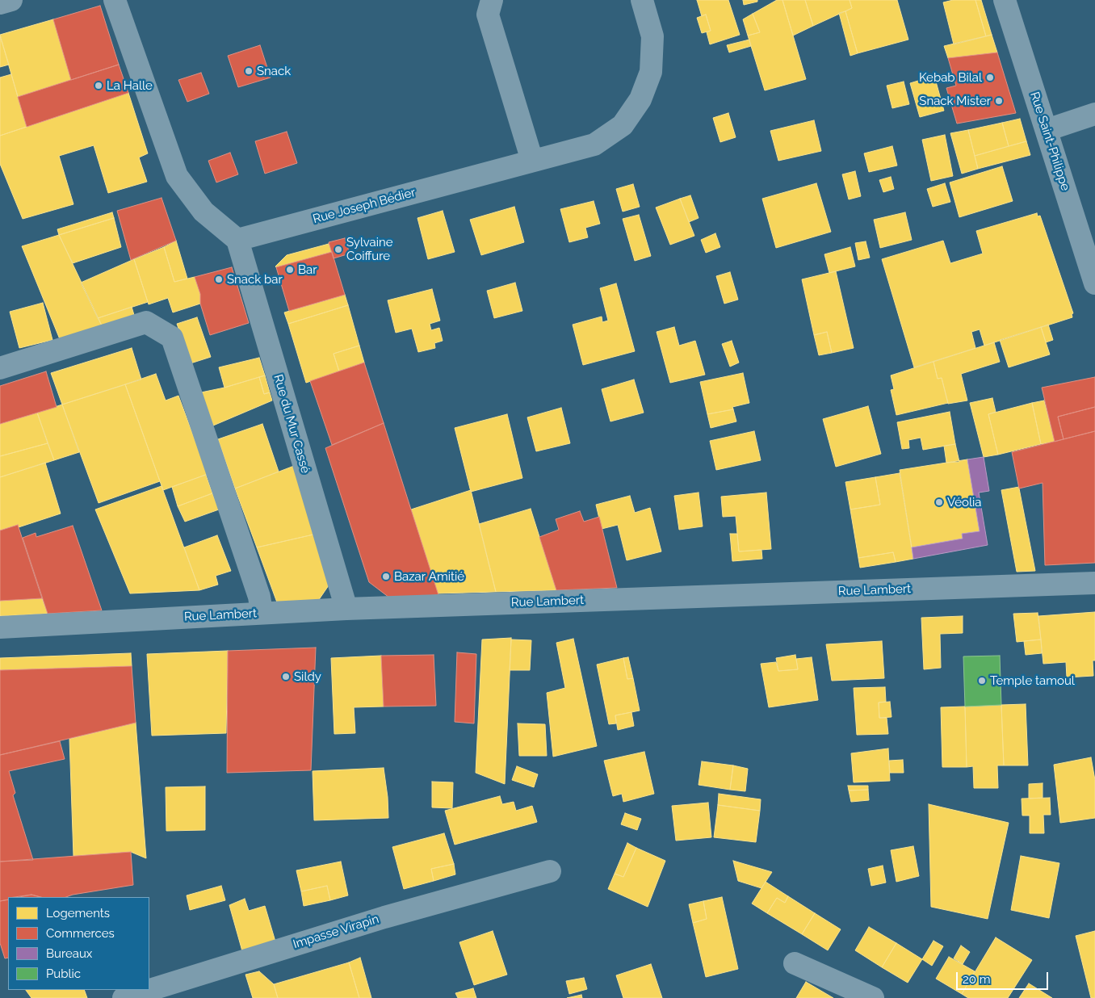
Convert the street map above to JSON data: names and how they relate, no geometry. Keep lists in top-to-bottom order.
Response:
{
  "streets": {
    "street": [
      "Rue Saint-Philippe",
      "Rue Joseph Bédier",
      "Rue du Mur Cassé",
      "Rue Lambert",
      "Impasse Virapin"
    ]
  },
  "crossings": [
    ["Rue Joseph Bédier", "Rue du Mur Cassé"],
    ["Rue du Mur Cassé", "Rue Lambert"]
  ],
  "places": [
    "Snack",
    "Kebab Bilal",
    "La Halle",
    "Snack Mister",
    "Sylvaine Coiffure",
    "Bar",
    "Snack bar",
    "Véolia",
    "Bazar Amitié",
    "Sildy",
    "Temple tamoul"
  ],
  "legend": [
    "Logements",
    "Commerces",
    "Bureaux",
    "Public"
  ],
  "scale_bar": "20 m"
}
